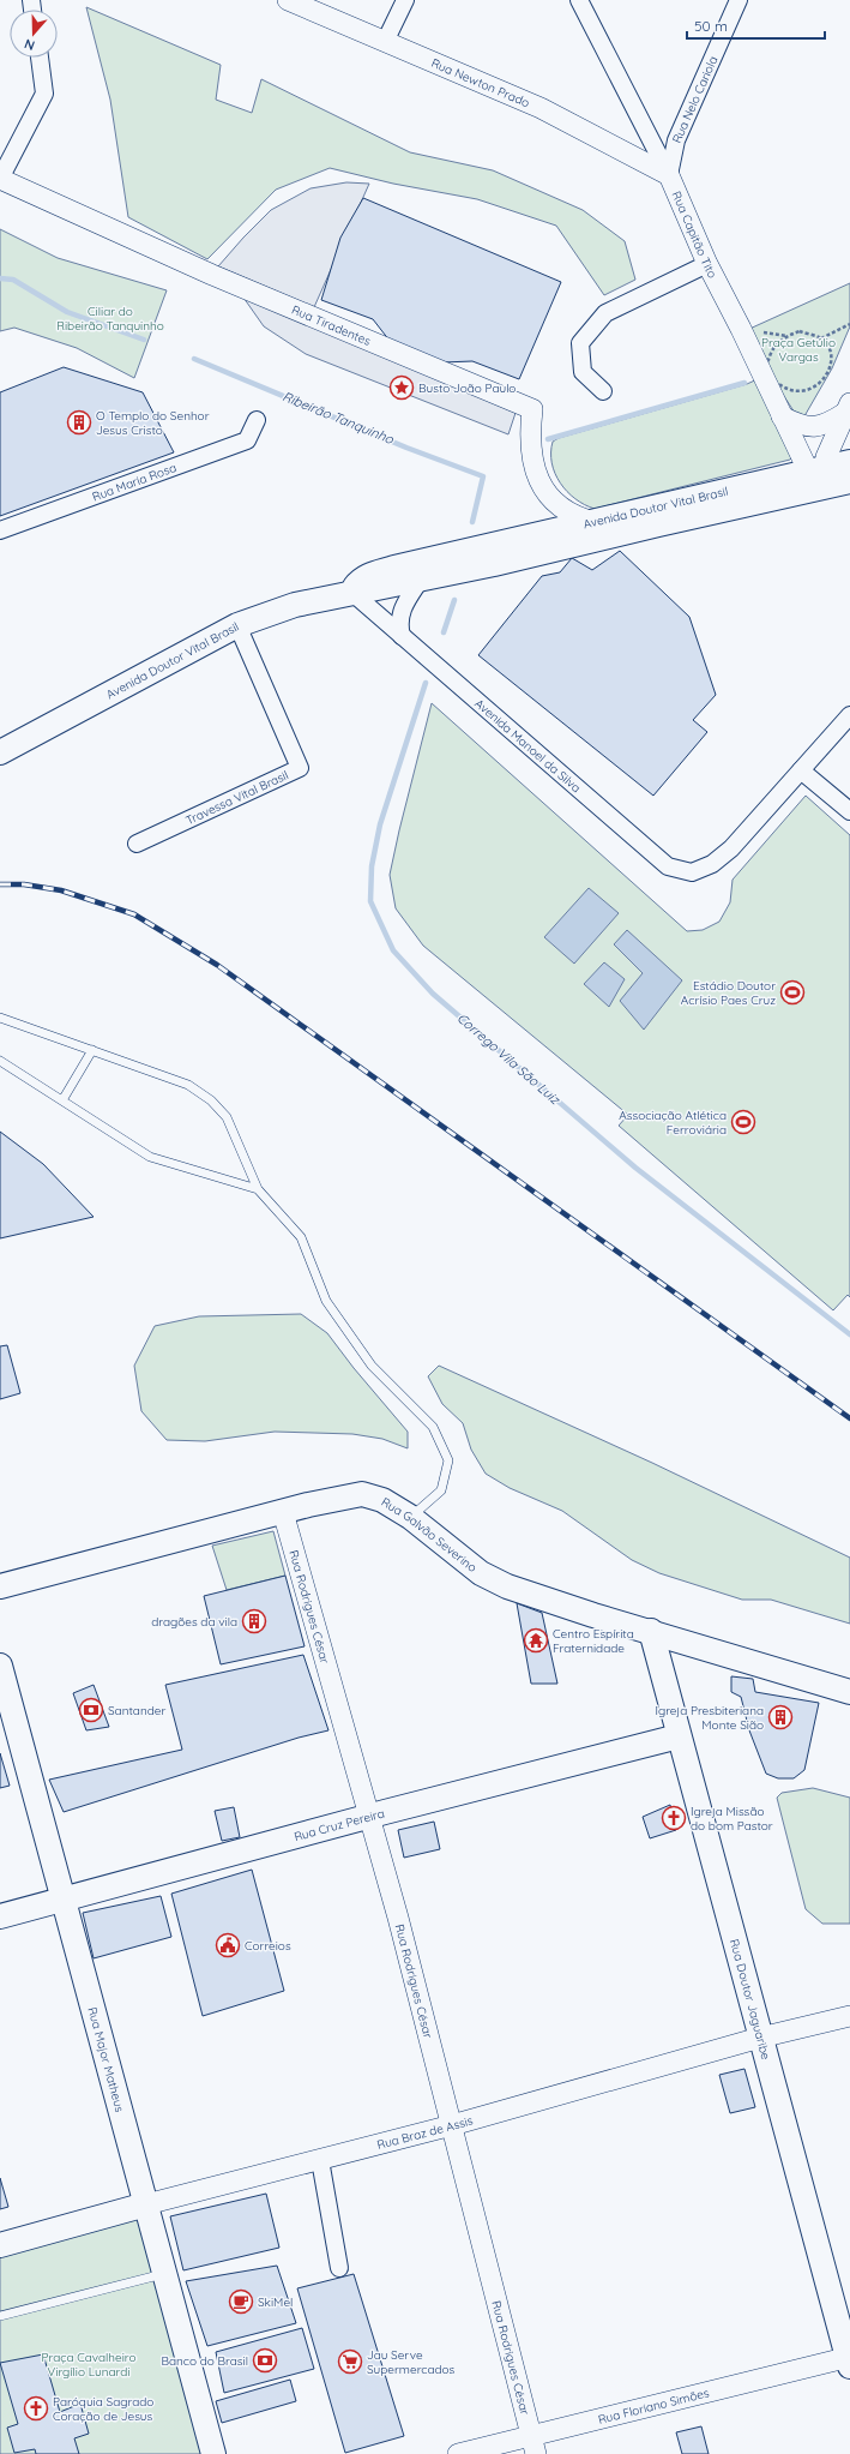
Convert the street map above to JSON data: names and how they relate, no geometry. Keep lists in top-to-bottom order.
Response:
{
  "streets": {
    "main road": [
      "Avenida Doutor Vital Brasil",
      "Rua Galvão Severino",
      "Rua Cruz Pereira",
      "Rua Doutor Jaguaribe",
      "Rua Major Matheus",
      "Rua Braz de Assis"
    ],
    "street": [
      "Rua Newton Prado",
      "Rua Nelo Cariola",
      "Rua Capitão Tito",
      "Rua Tiradentes",
      "Rua Maria Rosa",
      "Avenida Manoel da Silva",
      "Travessa Vital Brasil",
      "Rua Rodrigues César",
      "Rua Floriano Simões"
    ]
  },
  "crossings": [
    ["Rua Newton Prado", "Rua Nelo Cariola"],
    ["Rua Newton Prado", "Rua Capitão Tito"],
    ["Rua Nelo Cariola", "Rua Capitão Tito"],
    ["Rua Capitão Tito", "Avenida Doutor Vital Brasil"],
    ["Rua Tiradentes", "Avenida Doutor Vital Brasil"],
    ["Avenida Doutor Vital Brasil", "Avenida Manoel da Silva"],
    ["Avenida Doutor Vital Brasil", "Travessa Vital Brasil"],
    ["Rua Galvão Severino", "Rua Rodrigues César"],
    ["Rua Galvão Severino", "Rua Doutor Jaguaribe"],
    ["Rua Rodrigues César", "Rua Cruz Pereira"],
    ["Rua Rodrigues César", "Rua Braz de Assis"],
    ["Rua Rodrigues César", "Rua Floriano Simões"],
    ["Rua Cruz Pereira", "Rua Doutor Jaguaribe"],
    ["Rua Cruz Pereira", "Rua Major Matheus"],
    ["Rua Doutor Jaguaribe", "Rua Braz de Assis"],
    ["Rua Doutor Jaguaribe", "Rua Floriano Simões"],
    ["Rua Major Matheus", "Rua Braz de Assis"]
  ],
  "water": ["Ribeirão Tanquinho", "Corrego Vila São Luiz"],
  "parks": ["Ciliar do Ribeirão Tanquinho", "Praça Getúlio Vargas", "Praça Cavalheiro Virgílio Lunardi"],
  "places": {
    "place": ["Busto João Paulo"],
    "building": ["O Templo do Senhor Jesus Cristo", "dragões da vila", "Igreja Presbiteriana Monte Sião"],
    "sports": ["Estádio Doutor Acrísio Paes Cruz", "Associação Atlética Ferroviária"],
    "temple": ["Centro Espírita Fraternidade"],
    "bank": ["Santander", "Banco do Brasil"],
    "church": ["Igreja Missão do bom Pastor", "Paróquia Sagrado Coração de Jesus"],
    "public building": ["Correios"],
    "cafe": ["SkiMel"],
    "supermarket": ["Jau Serve Supermercados"]
  },
  "scale_bar": "50 m",
  "north": "bottom"
}
